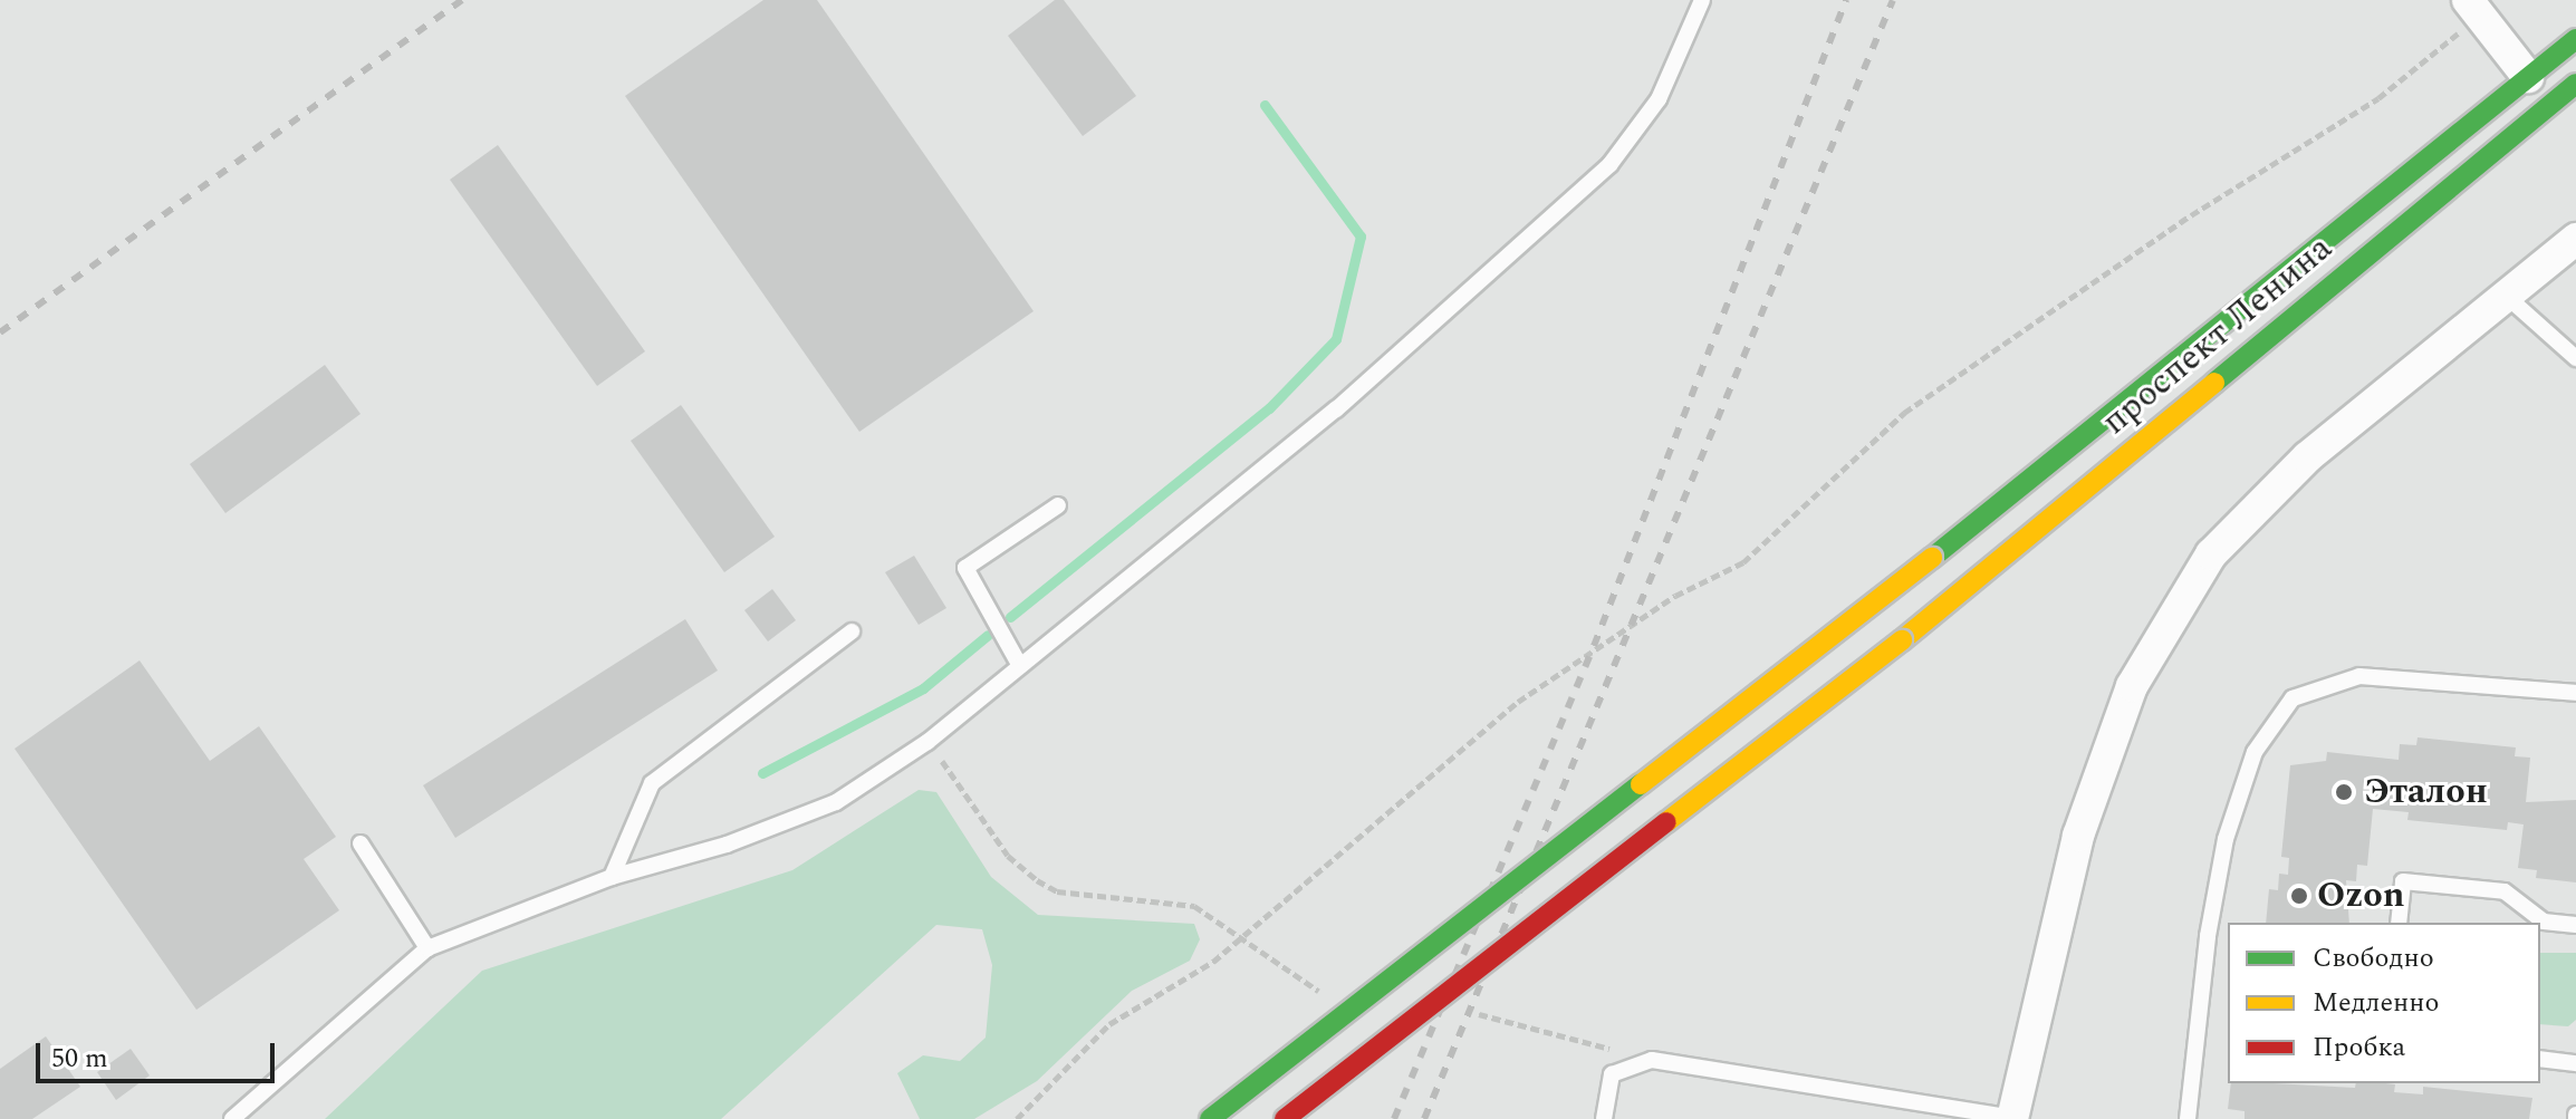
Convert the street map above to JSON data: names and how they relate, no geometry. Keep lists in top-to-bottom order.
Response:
{
  "streets": {
    "main road": ["проспект Ленина"]
  },
  "places": ["Эталон", "Ozon"],
  "legend": ["Свободно", "Медленно", "Пробка"],
  "scale_bar": "50 m"
}
